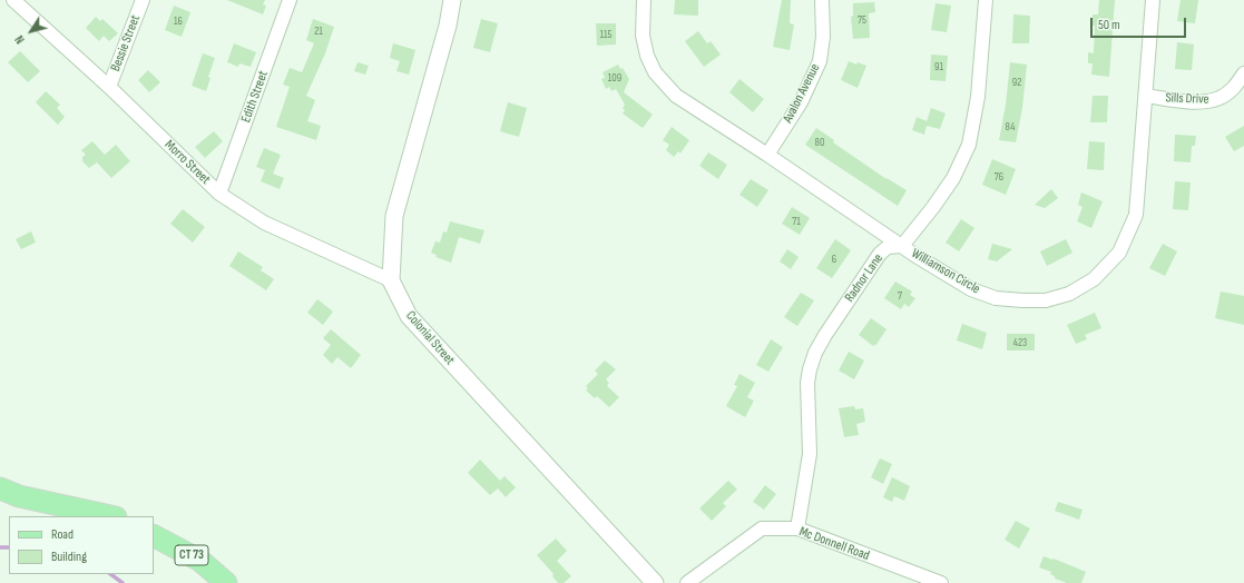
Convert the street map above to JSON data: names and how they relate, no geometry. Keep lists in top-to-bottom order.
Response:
{
  "streets": {
    "main road": ["CT 73"],
    "street": [
      "Bessie Street",
      "Avalon Avenue",
      "Edith Street",
      "Sills Drive",
      "Morro Street",
      "Williamson Circle",
      "Radnor Lane",
      "Colonial Street",
      "Mc Donnell Road"
    ]
  },
  "crossings": [
    ["Bessie Street", "Morro Street"],
    ["Avalon Avenue", "Williamson Circle"],
    ["Edith Street", "Morro Street"],
    ["Sills Drive", "Williamson Circle"],
    ["Morro Street", "Colonial Street"],
    ["Williamson Circle", "Radnor Lane"],
    ["Radnor Lane", "Mc Donnell Road"]
  ],
  "house_numbers": [
    "75",
    "16",
    "21",
    "115",
    "91",
    "109",
    "92",
    "84",
    "80",
    "76",
    "71",
    "6",
    "7",
    "423"
  ],
  "legend": ["Road", "Building"],
  "scale_bar": "50 m",
  "north": "bottom left"
}
